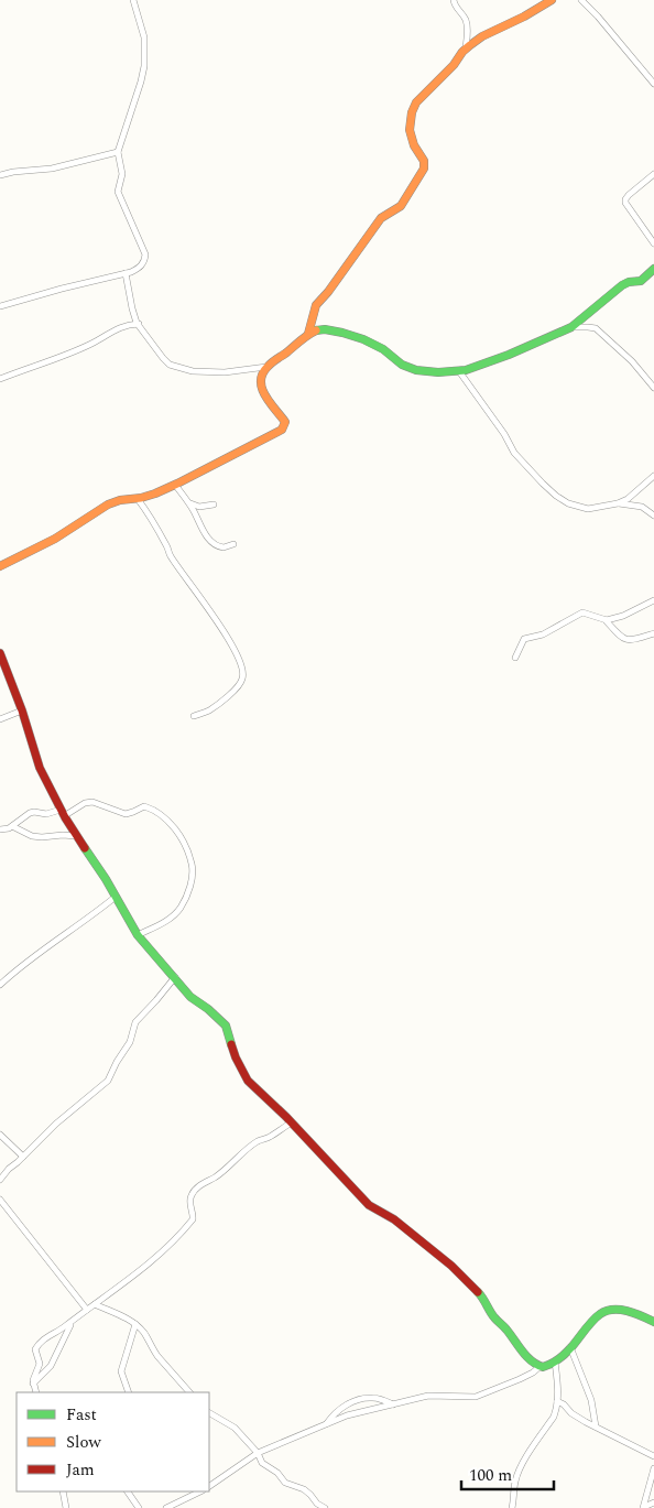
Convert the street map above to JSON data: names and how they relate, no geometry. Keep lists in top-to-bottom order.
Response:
{
  "legend": ["Fast", "Slow", "Jam"],
  "scale_bar": "100 m"
}
